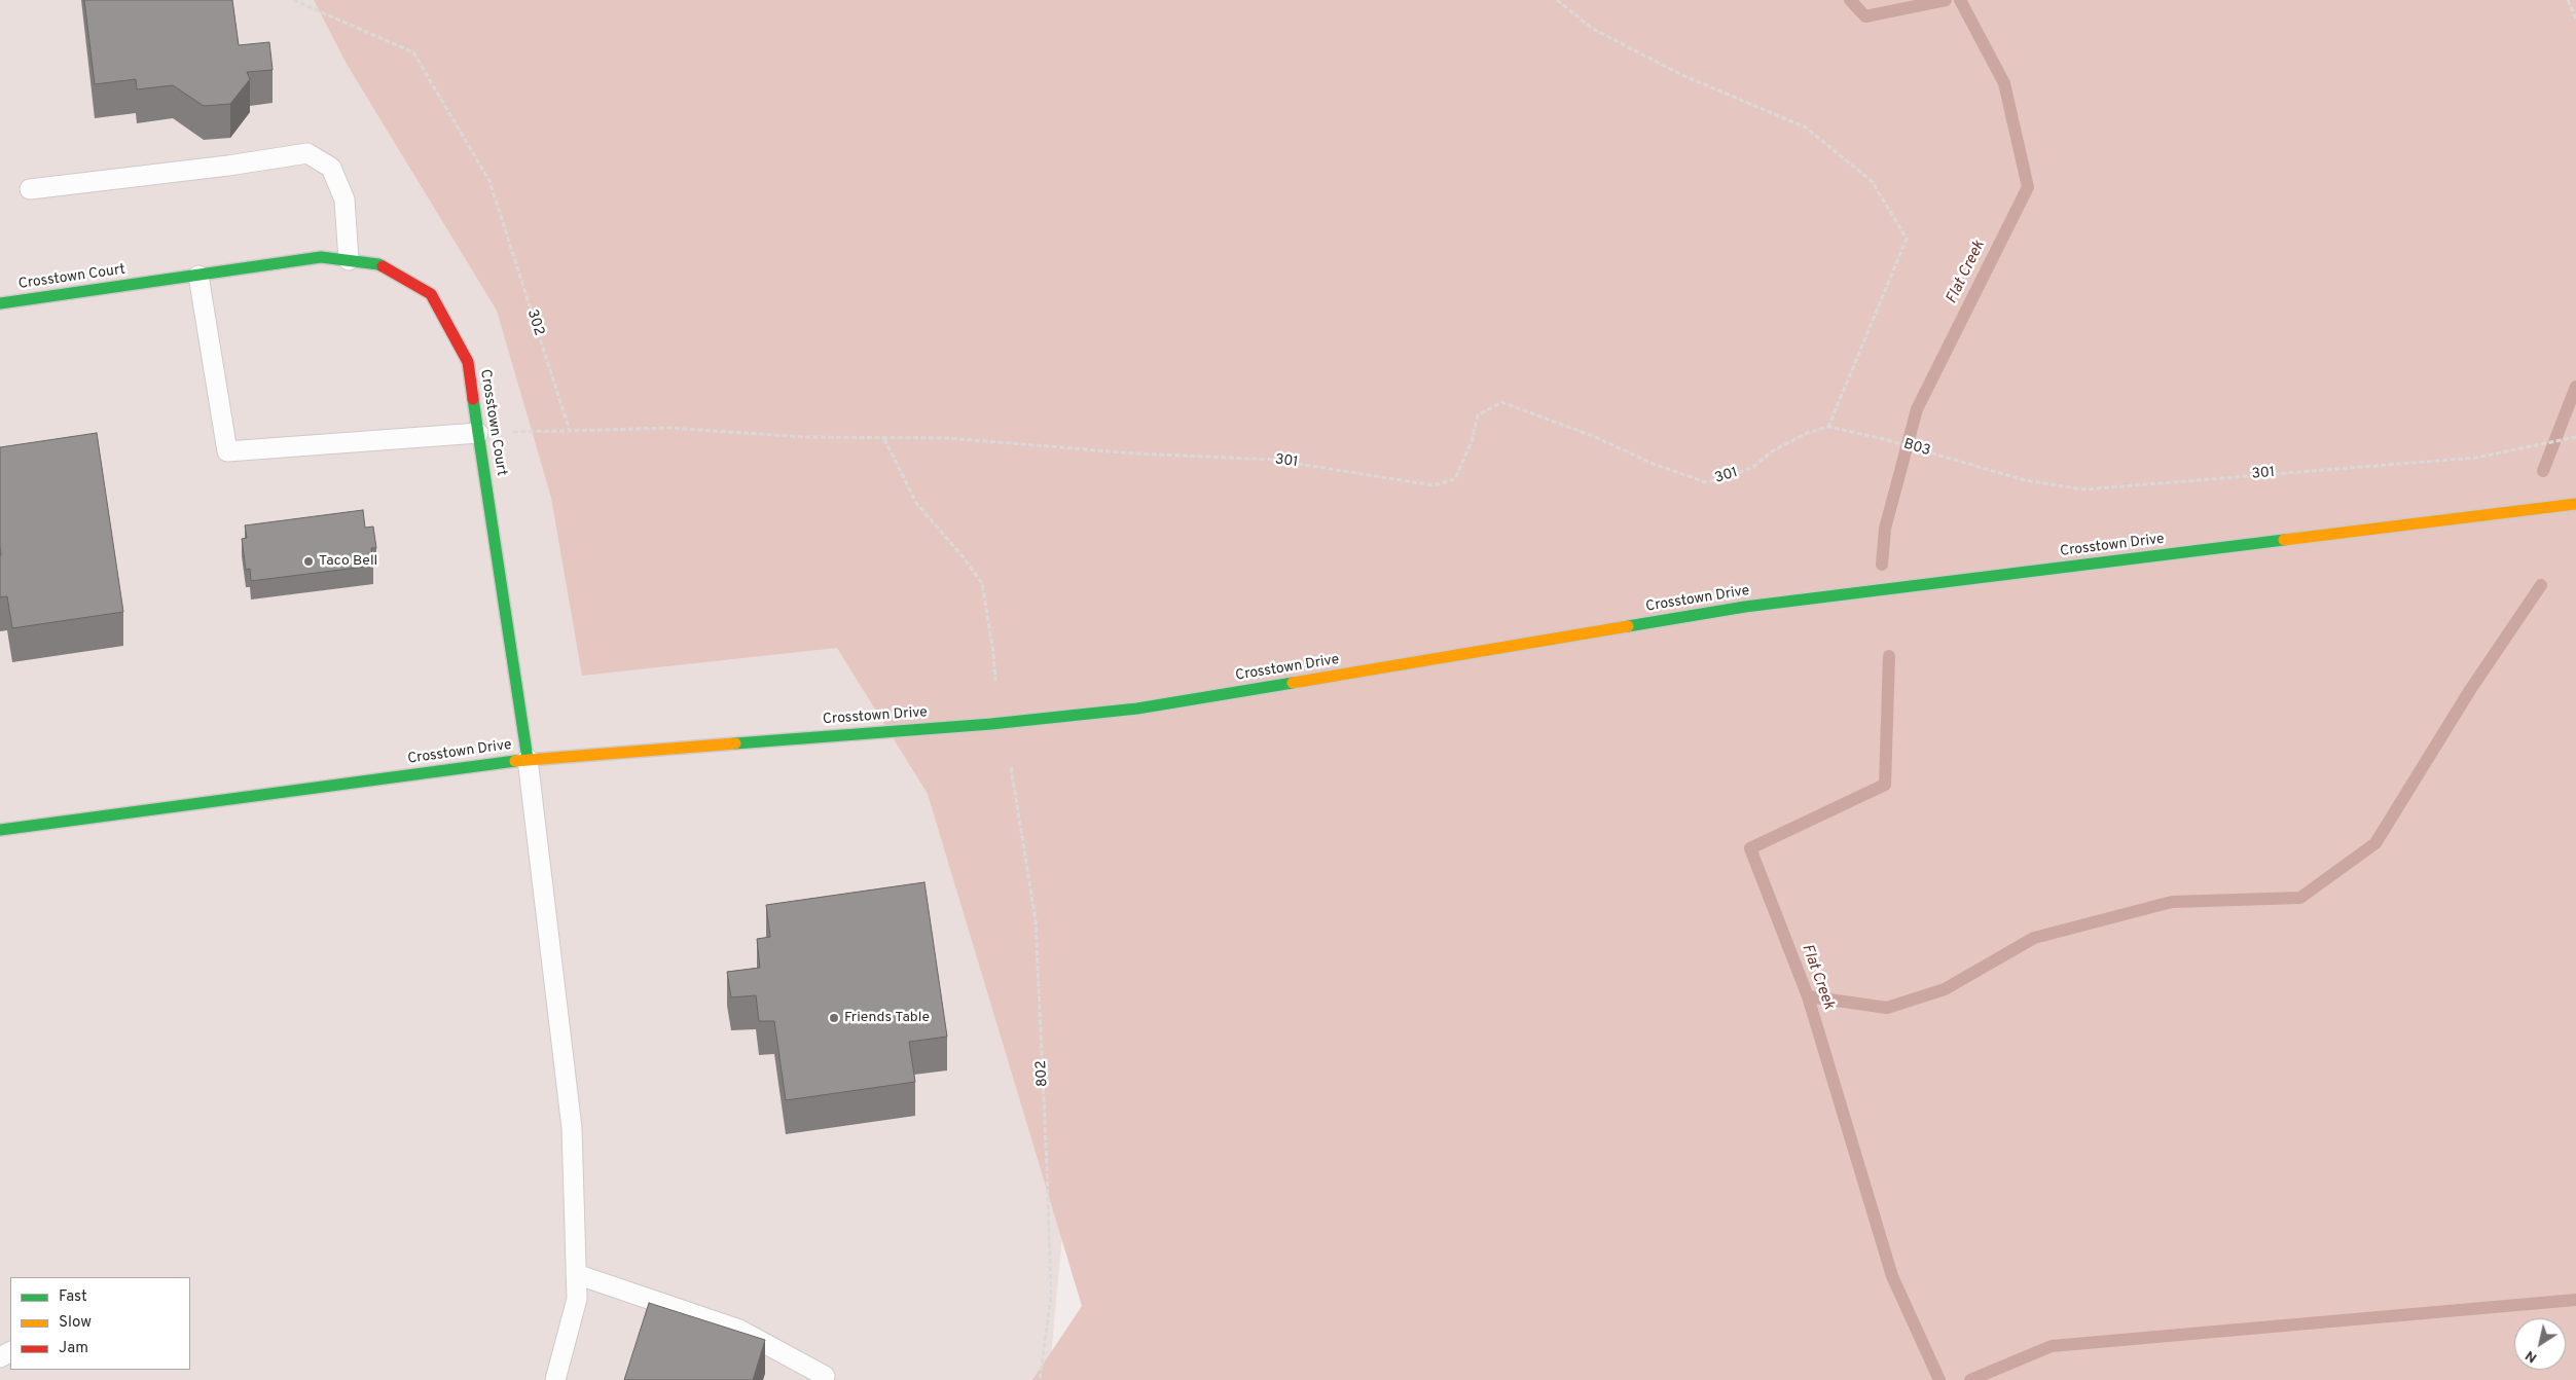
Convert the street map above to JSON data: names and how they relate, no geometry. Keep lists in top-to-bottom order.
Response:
{
  "streets": {
    "street": ["Crosstown Court", "Crosstown Drive"],
    "path": [
      "302",
      "B03",
      "301",
      "802"
    ]
  },
  "crossings": [
    ["Crosstown Court", "Crosstown Drive"],
    ["B03", "301"]
  ],
  "water": ["Flat Creek"],
  "places": ["Taco Bell", "Friends Table"],
  "legend": ["Fast", "Slow", "Jam"],
  "north": "bottom left"
}
